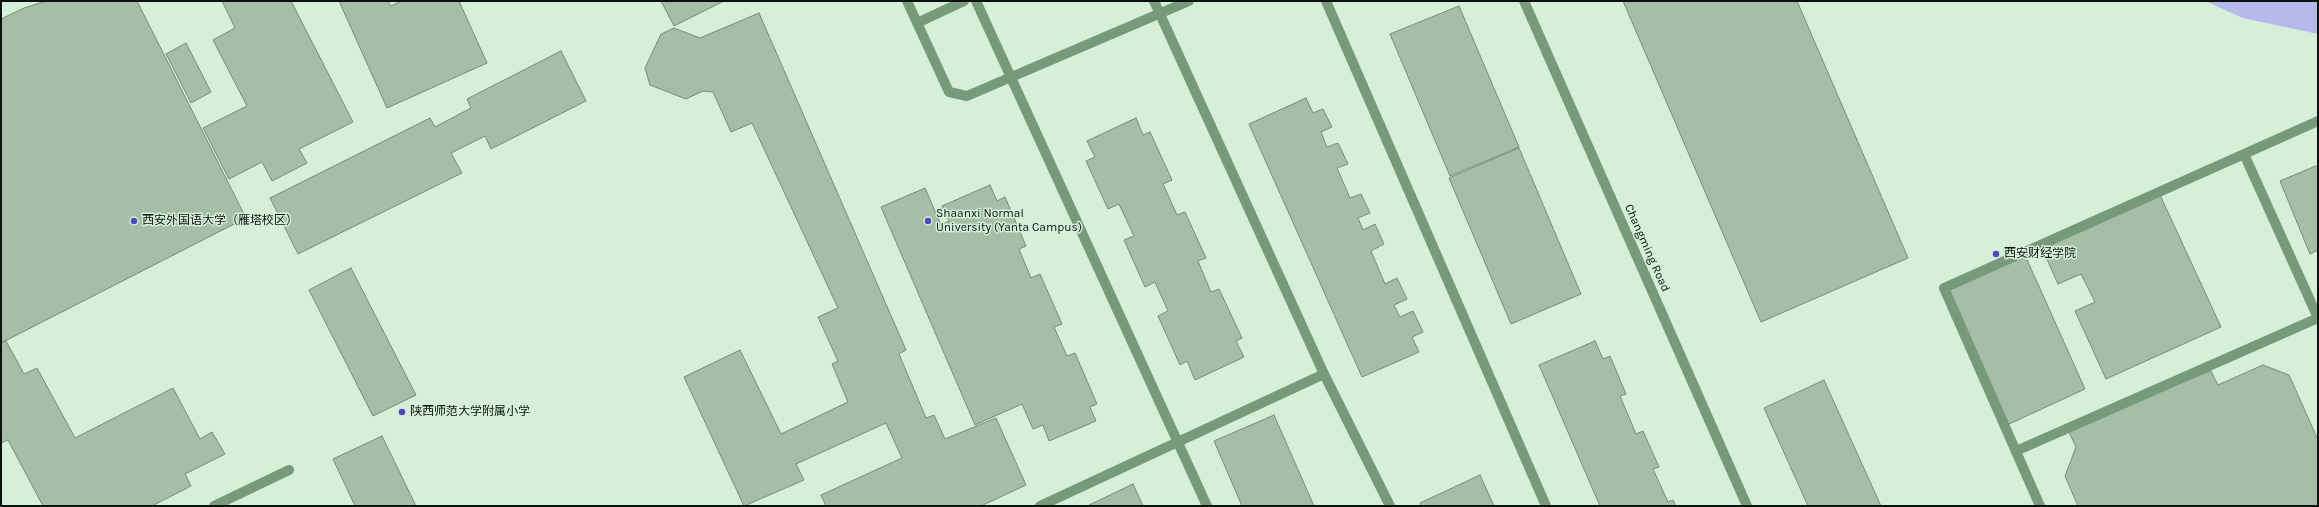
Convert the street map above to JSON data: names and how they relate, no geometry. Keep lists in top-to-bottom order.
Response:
{
  "streets": {
    "street": ["Changming Road"]
  },
  "places": [
    "西安外国语大学（雁塔校区）",
    "Shaanxi Normal University (Yanta Campus)",
    "西安财经学院",
    "陕西师范大学附属小学"
  ]
}
